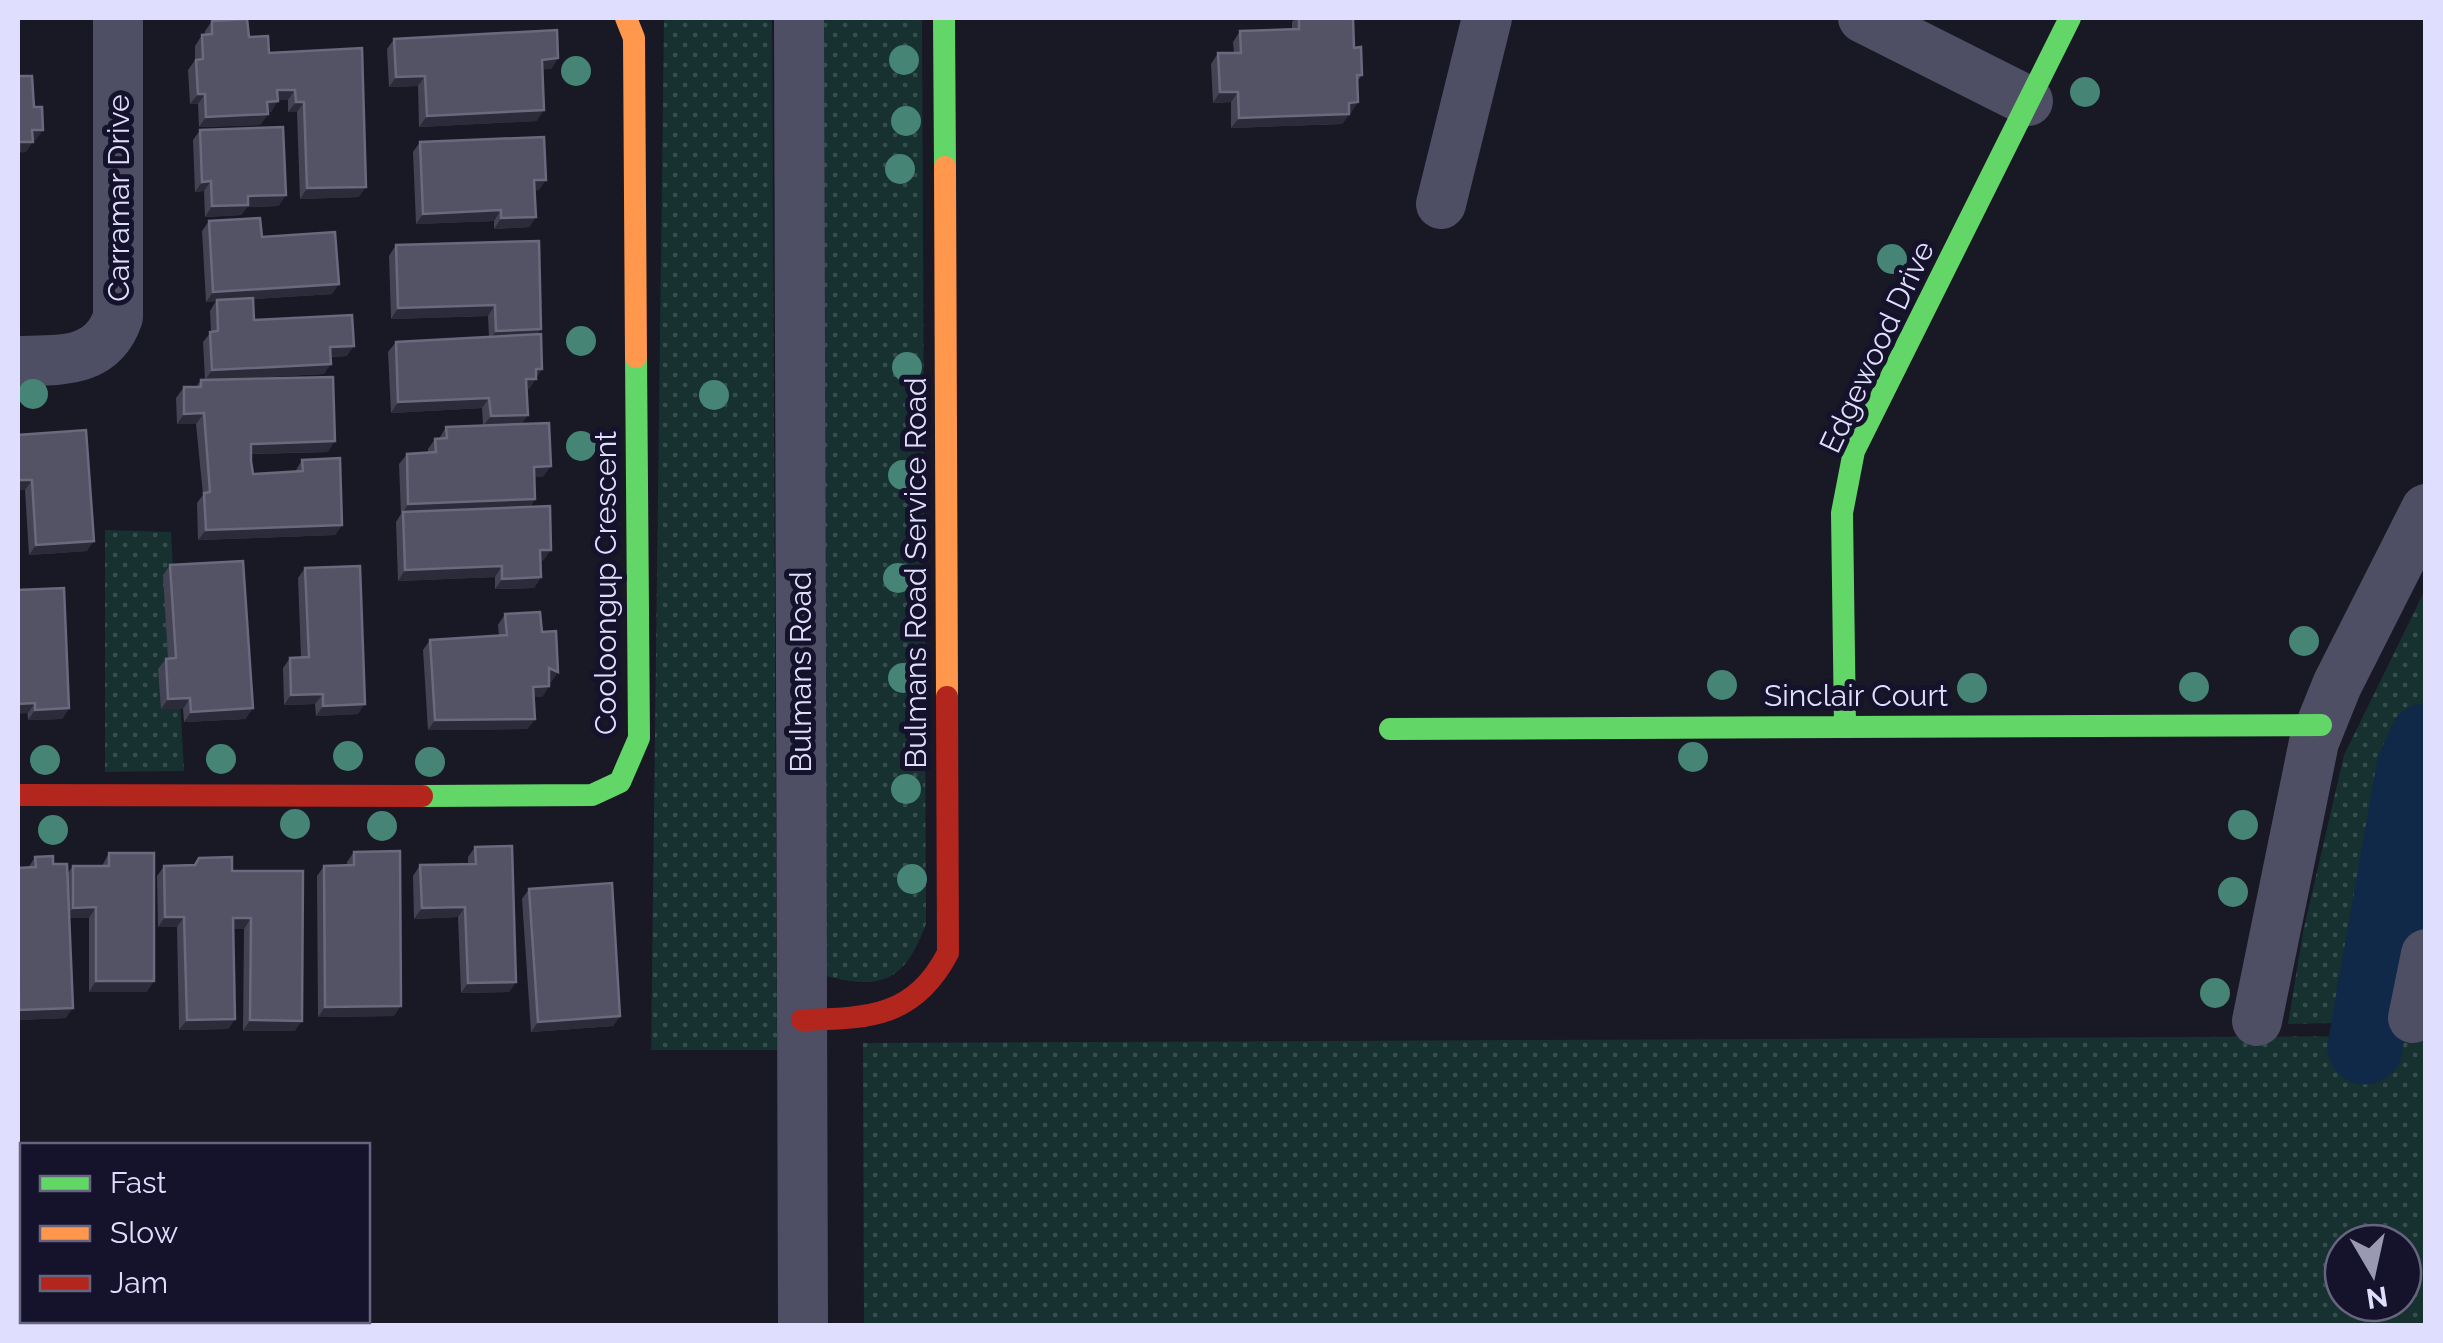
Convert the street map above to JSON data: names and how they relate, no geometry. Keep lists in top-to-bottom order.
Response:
{
  "streets": {
    "street": [
      "Carramar Drive",
      "Edgewood Drive",
      "Bulmans Road Service Road",
      "Cooloongup Crescent",
      "Bulmans Road",
      "Sinclair Court"
    ]
  },
  "crossings": [
    ["Edgewood Drive", "Sinclair Court"],
    ["Bulmans Road Service Road", "Bulmans Road"]
  ],
  "legend": ["Fast", "Slow", "Jam"],
  "north": "bottom"
}
